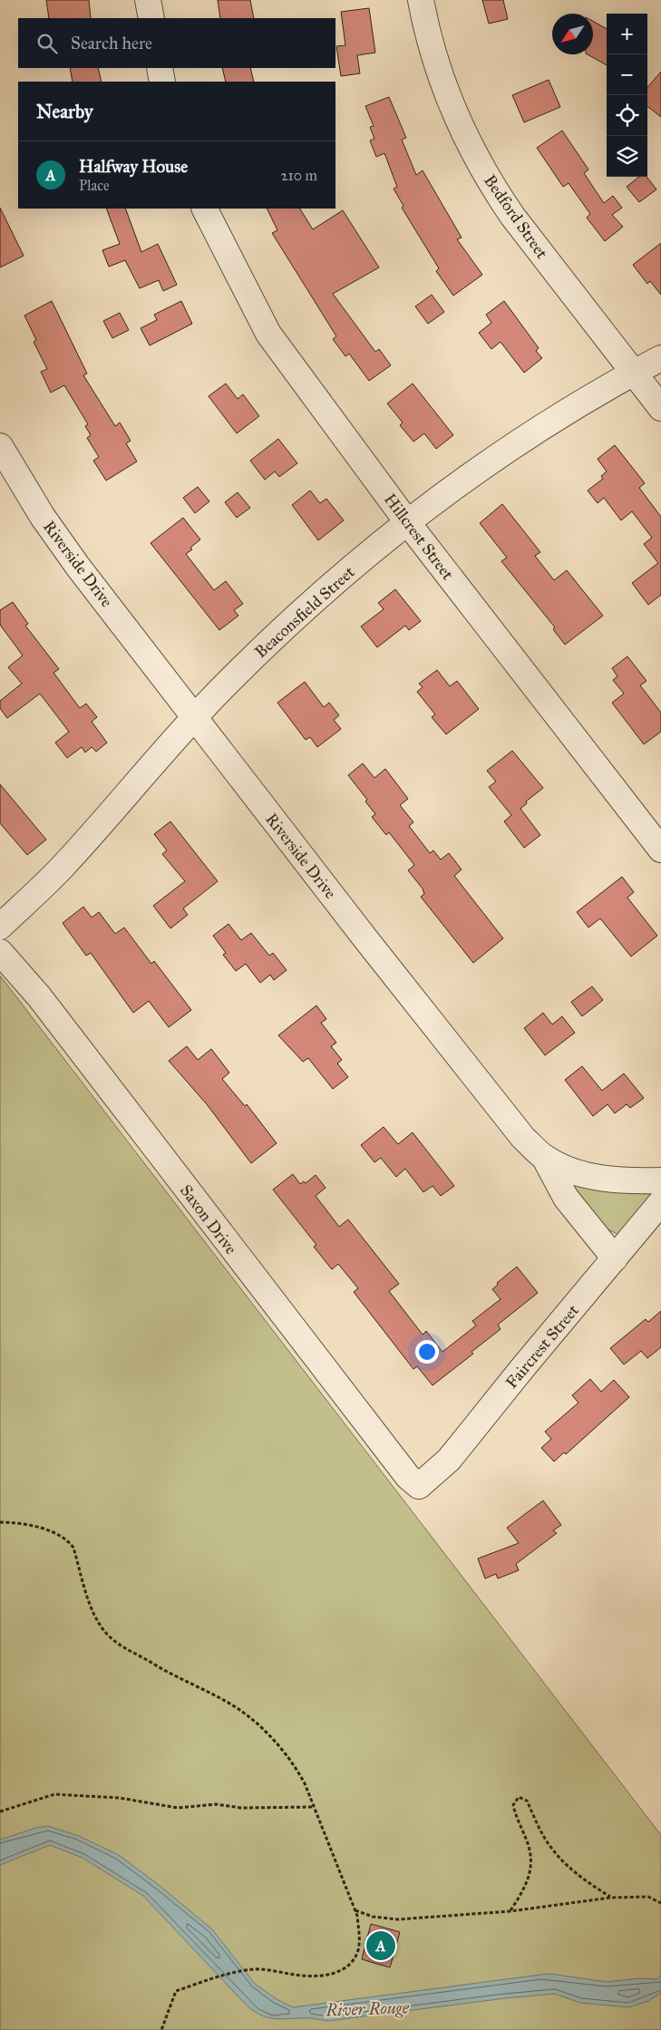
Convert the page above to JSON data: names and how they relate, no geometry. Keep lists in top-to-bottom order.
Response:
{
  "streets": {
    "street": [
      "Bedford Street",
      "Hillcrest Street",
      "Riverside Drive",
      "Beaconsfield Street",
      "Saxon Drive",
      "Faircrest Street"
    ]
  },
  "crossings": [
    ["Bedford Street", "Beaconsfield Street"],
    ["Hillcrest Street", "Beaconsfield Street"],
    ["Riverside Drive", "Beaconsfield Street"],
    ["Saxon Drive", "Faircrest Street"]
  ],
  "water": ["River Rouge"],
  "north": "bottom left",
  "page": {
    "map_buttons": ["+", "−"],
    "search": "Search here",
    "heading": "Nearby",
    "list": [
      {
        "mark": "A",
        "name": "Halfway House",
        "note": "Place",
        "value": "210 m"
      }
    ],
    "pins": "A"
  }
}
